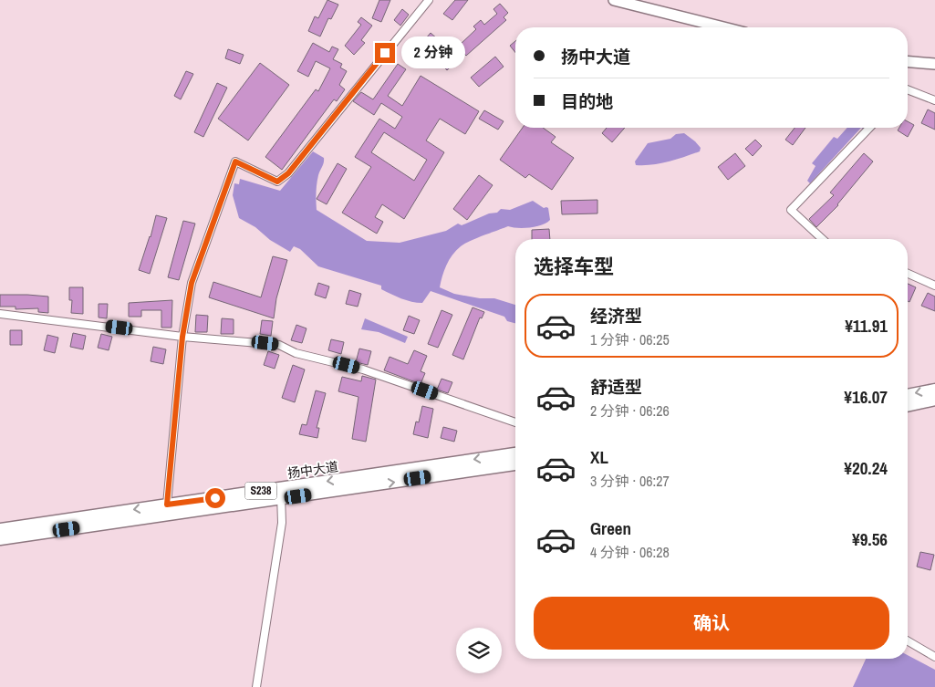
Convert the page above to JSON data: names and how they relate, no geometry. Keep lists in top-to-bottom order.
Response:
{
  "streets": {
    "main road": ["扬中大道", "S238"]
  },
  "page": {
    "banner": ["扬中大道", "目的地"],
    "bubble": "2 分钟",
    "heading": "选择车型",
    "list": [
      {
        "name": "经济型",
        "note": "1 分钟 · 06:25",
        "value": "¥11.91"
      },
      {
        "name": "舒适型",
        "note": "2 分钟 · 06:26",
        "value": "¥16.07"
      },
      {
        "name": "XL",
        "note": "3 分钟 · 06:27",
        "value": "¥20.24"
      },
      {
        "name": "Green",
        "note": "4 分钟 · 06:28",
        "value": "¥9.56"
      }
    ],
    "buttons": "确认"
  }
}
